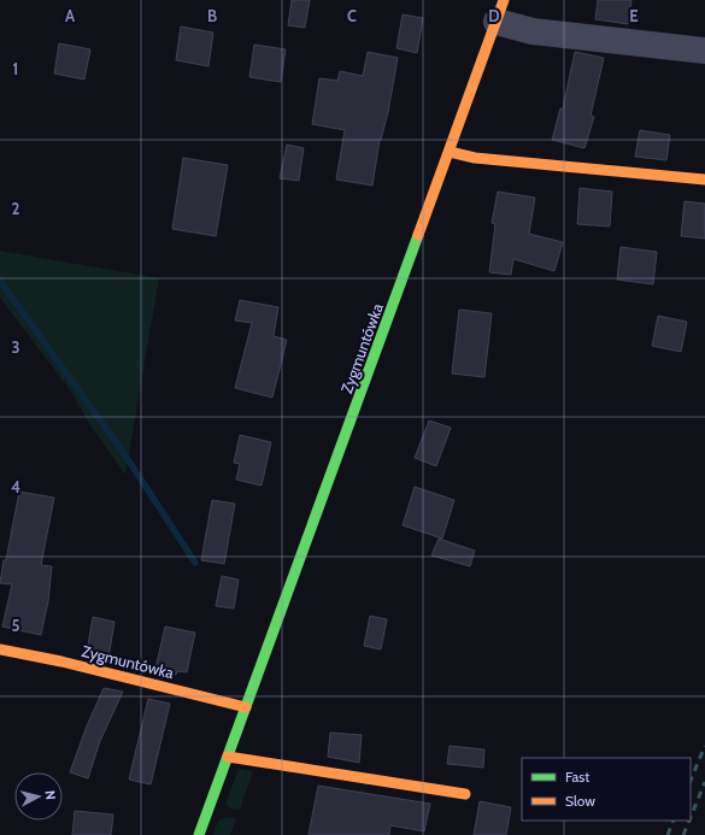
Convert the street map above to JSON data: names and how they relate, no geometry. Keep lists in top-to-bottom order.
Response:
{
  "streets": {
    "street": ["Zygmuntówka"]
  },
  "legend": ["Fast", "Slow"],
  "north": "right",
  "grid": {
    "columns": [
      "A",
      "B",
      "C",
      "D",
      "E"
    ],
    "rows": [
      "1",
      "2",
      "3",
      "4",
      "5"
    ]
  }
}
